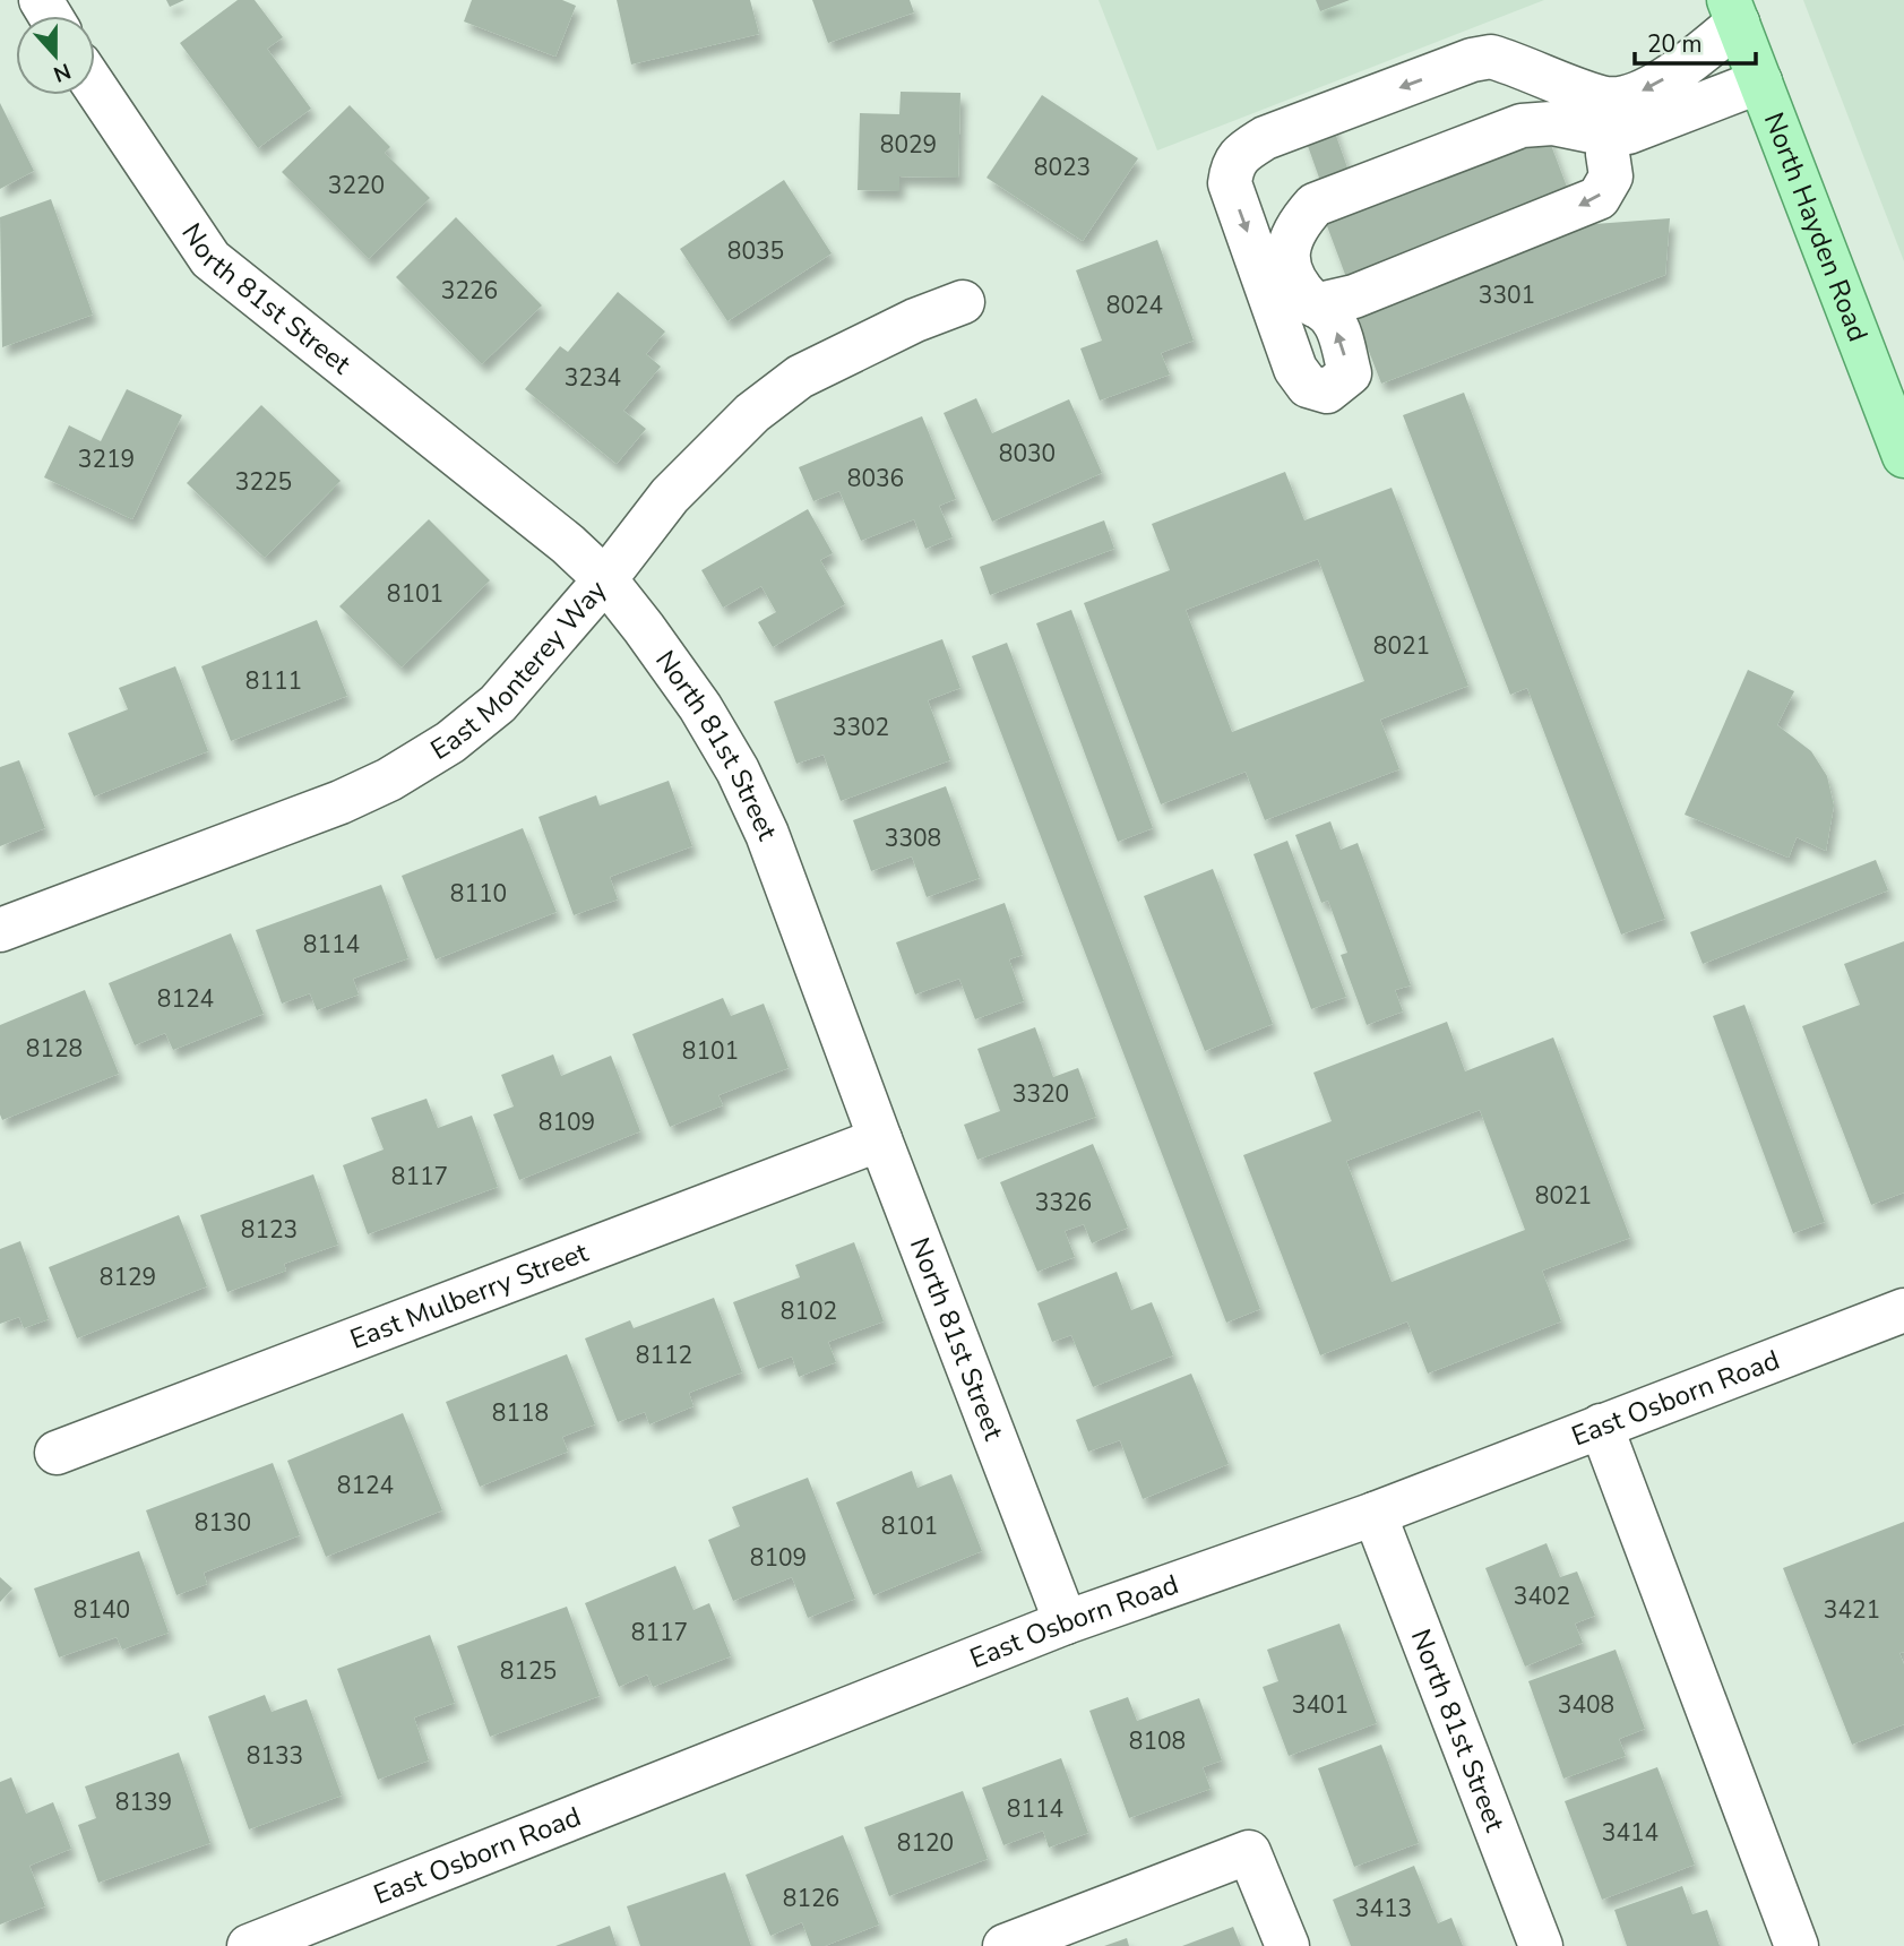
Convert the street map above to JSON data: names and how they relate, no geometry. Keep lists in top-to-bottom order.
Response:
{
  "streets": {
    "main road": ["North Hayden Road"],
    "street": [
      "North 81st Street",
      "East Monterey Way",
      "East Mulberry Street",
      "East Osborn Road"
    ]
  },
  "crossings": [
    ["North 81st Street", "East Monterey Way"],
    ["North 81st Street", "East Mulberry Street"],
    ["North 81st Street", "East Osborn Road"]
  ],
  "house_numbers": [
    "8029",
    "8023",
    "3220",
    "8035",
    "3226",
    "3301",
    "8024",
    "3234",
    "8030",
    "3219",
    "8036",
    "3225",
    "8101",
    "8021",
    "8111",
    "3302",
    "3308",
    "8110",
    "8114",
    "8124",
    "8128",
    "8101",
    "3320",
    "8109",
    "8117",
    "8021",
    "3326",
    "8123",
    "8129",
    "8102",
    "8112",
    "8118",
    "8124",
    "8130",
    "8101",
    "8109",
    "3402",
    "8140",
    "3421",
    "8117",
    "8125",
    "3401",
    "3408",
    "8108",
    "8133",
    "8139",
    "8114",
    "3414",
    "8120",
    "8126",
    "3413"
  ],
  "scale_bar": "20 m",
  "north": "bottom"
}
